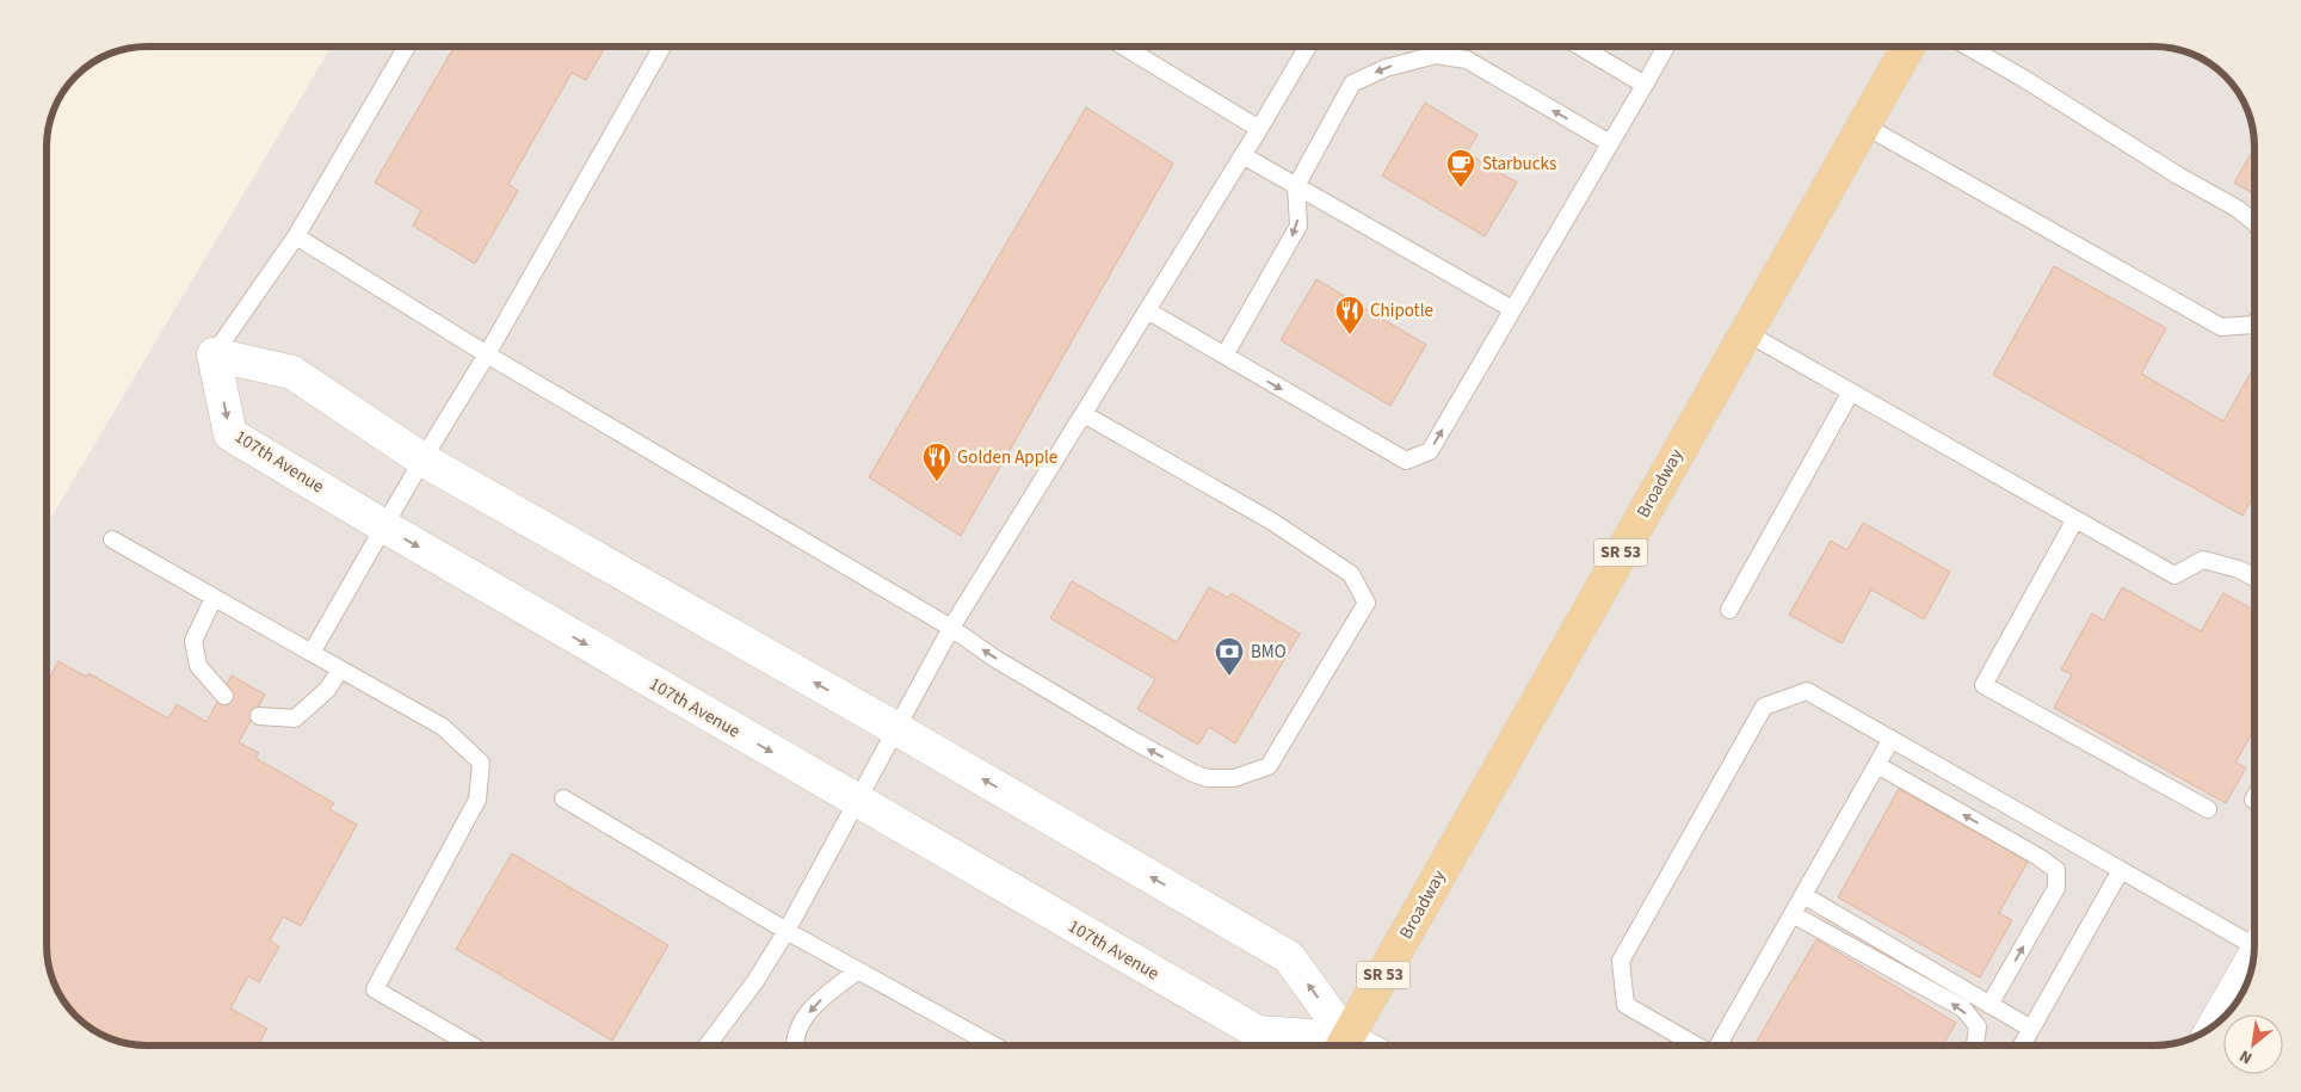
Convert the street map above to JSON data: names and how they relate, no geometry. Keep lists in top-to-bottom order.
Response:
{
  "streets": {
    "main road": ["Broadway", "SR 53"],
    "street": ["107th Avenue"]
  },
  "places": {
    "cafe": ["Starbucks"],
    "restaurant": ["Chipotle", "Golden Apple"],
    "bank": ["BMO"]
  },
  "north": "bottom left"
}
